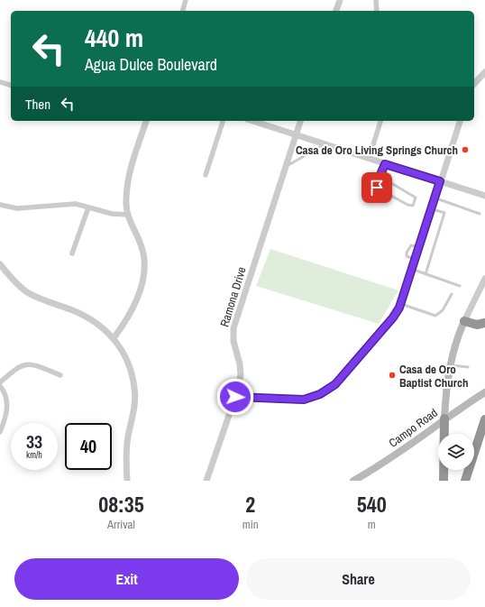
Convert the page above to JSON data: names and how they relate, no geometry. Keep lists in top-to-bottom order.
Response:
{
  "streets": {
    "main road": ["Campo Road"],
    "street": ["Ramona Drive"]
  },
  "places": ["Casa de Oro Living Springs Church", "Casa de Oro Baptist Church"],
  "page": {
    "turn": ["440 m", "Agua Dulce Boulevard"],
    "then": "Then",
    "speed": "33 km/h",
    "limit": "40",
    "eta": [
      "08:35",
      "Arrival",
      "2",
      "min",
      "540",
      "m"
    ],
    "buttons": ["Exit", "Share"]
  }
}
